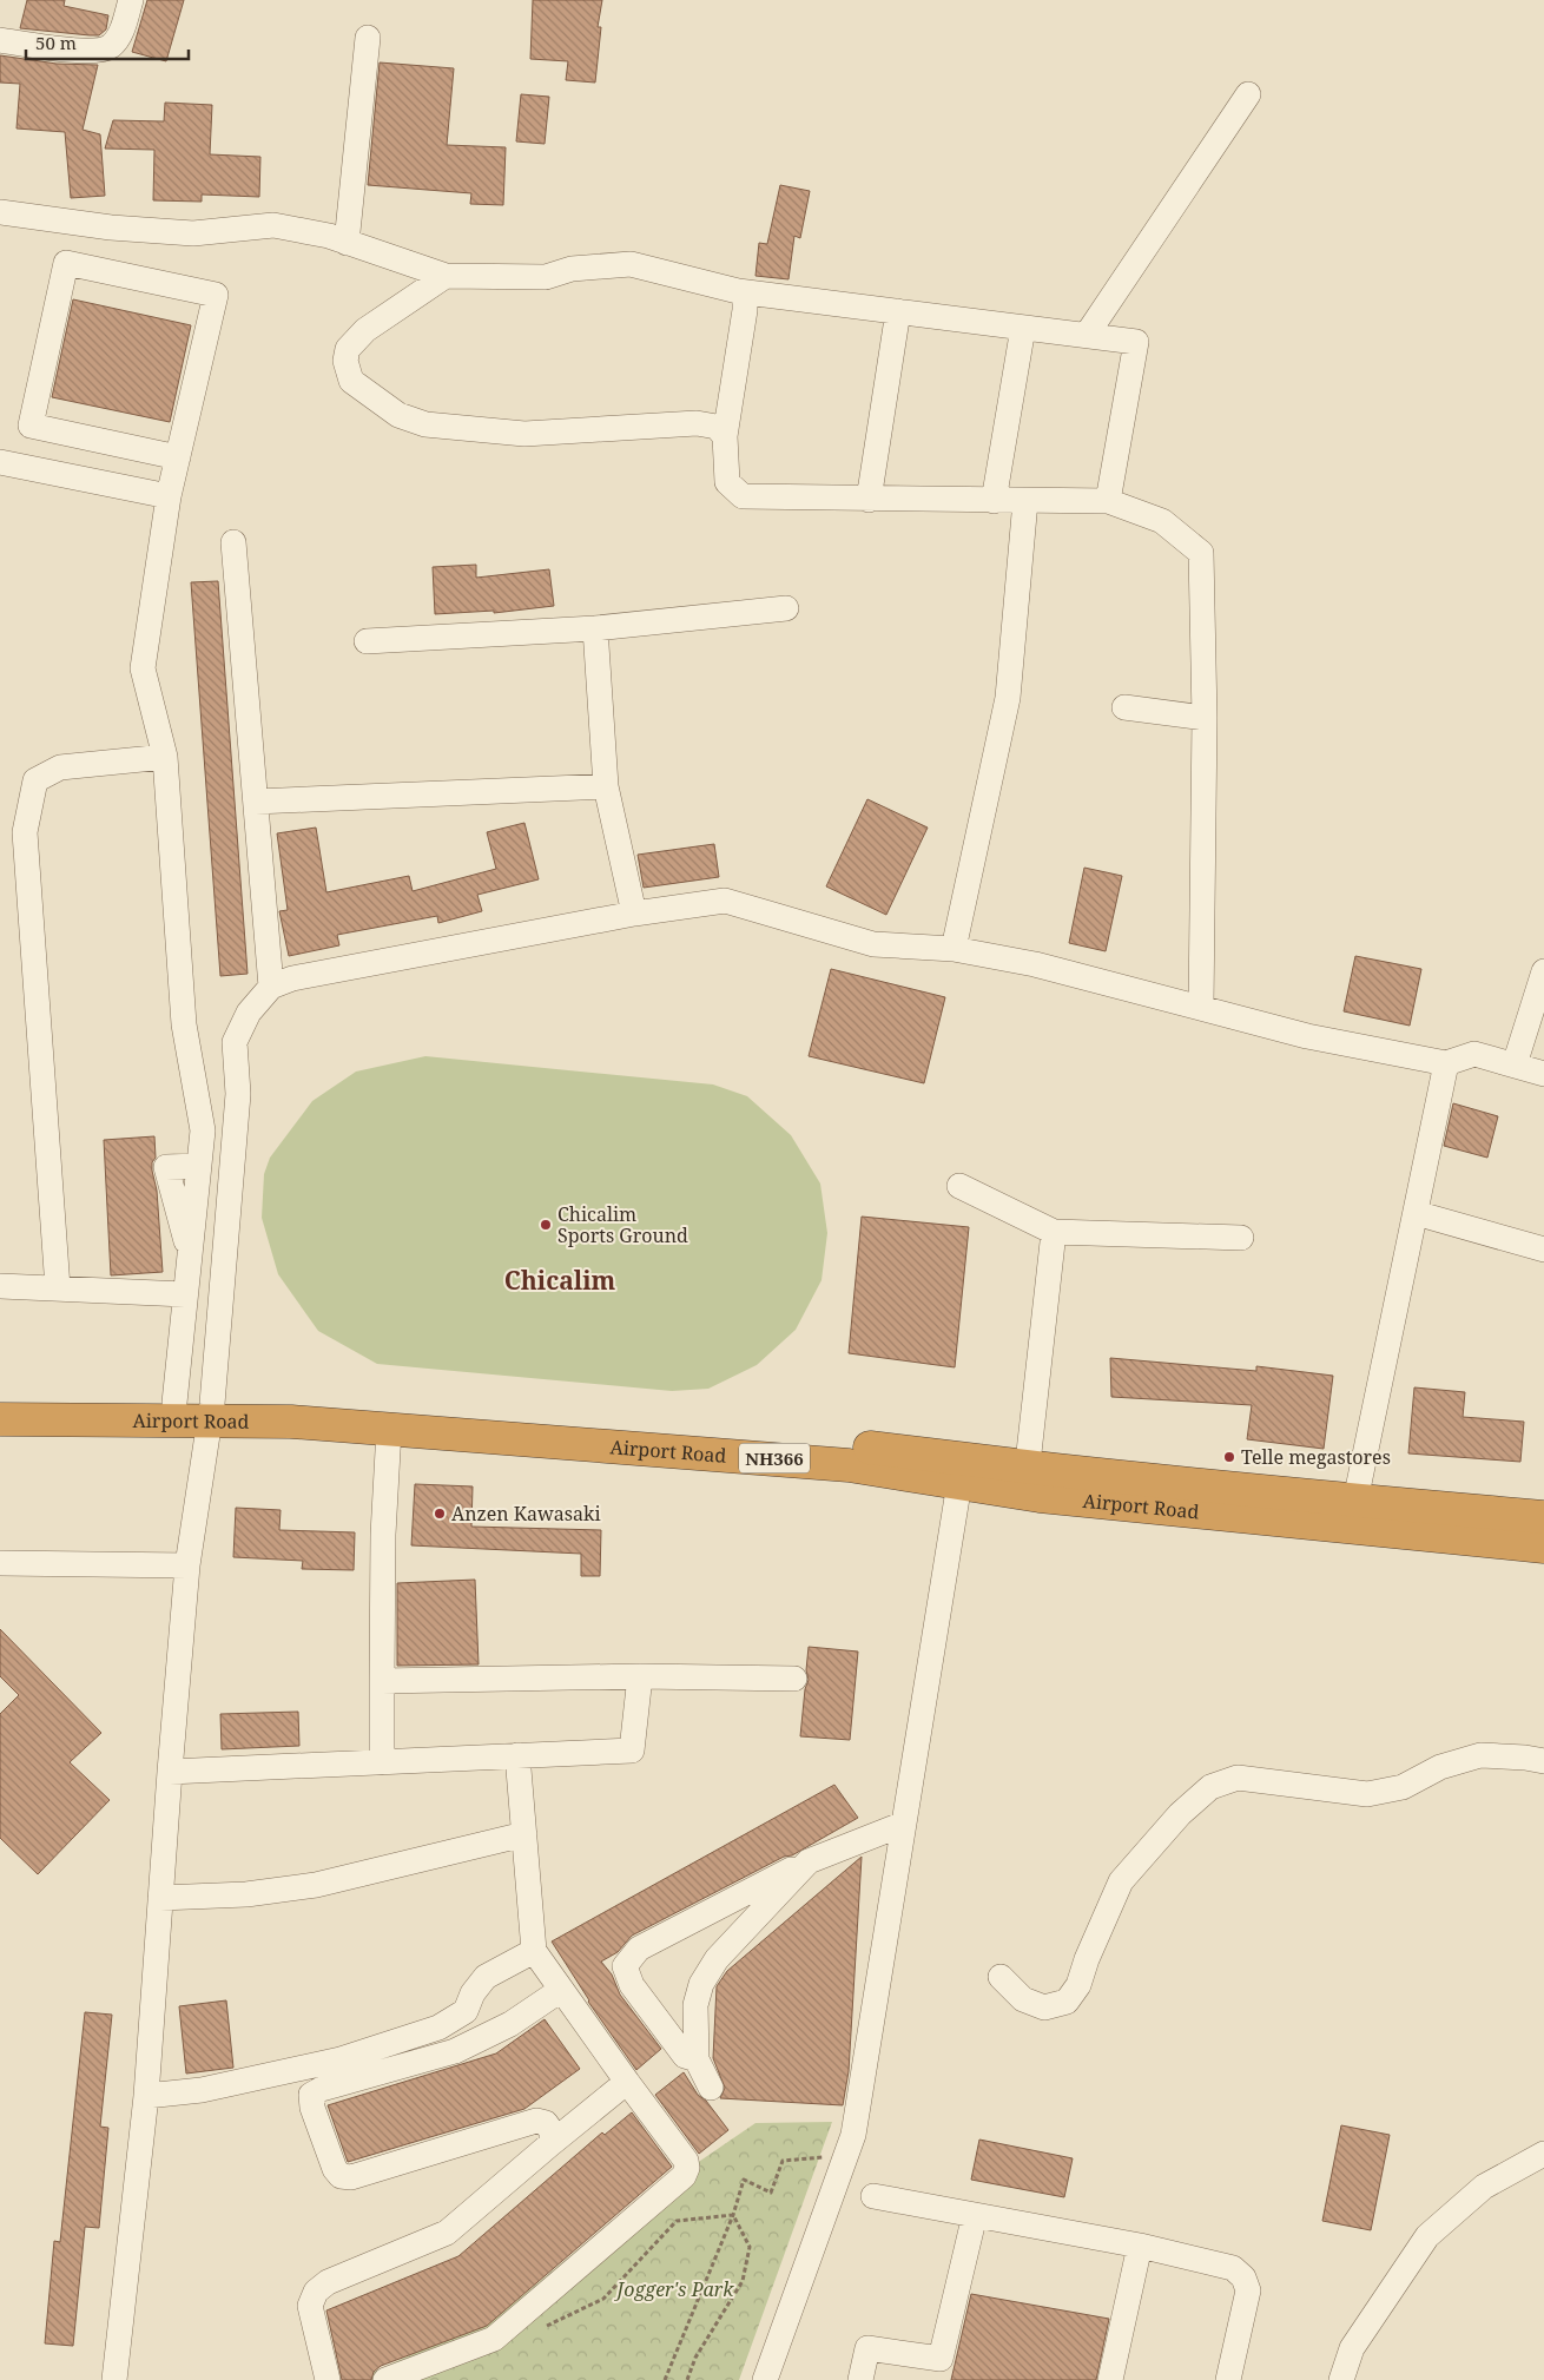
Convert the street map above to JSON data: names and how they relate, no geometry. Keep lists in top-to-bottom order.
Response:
{
  "streets": {
    "highway": ["Airport Road", "NH366"]
  },
  "districts": ["Chicalim"],
  "parks": ["Jogger's Park"],
  "places": ["Chicalim Sports Ground", "Telle megastores", "Anzen Kawasaki"],
  "scale_bar": "50 m"
}
